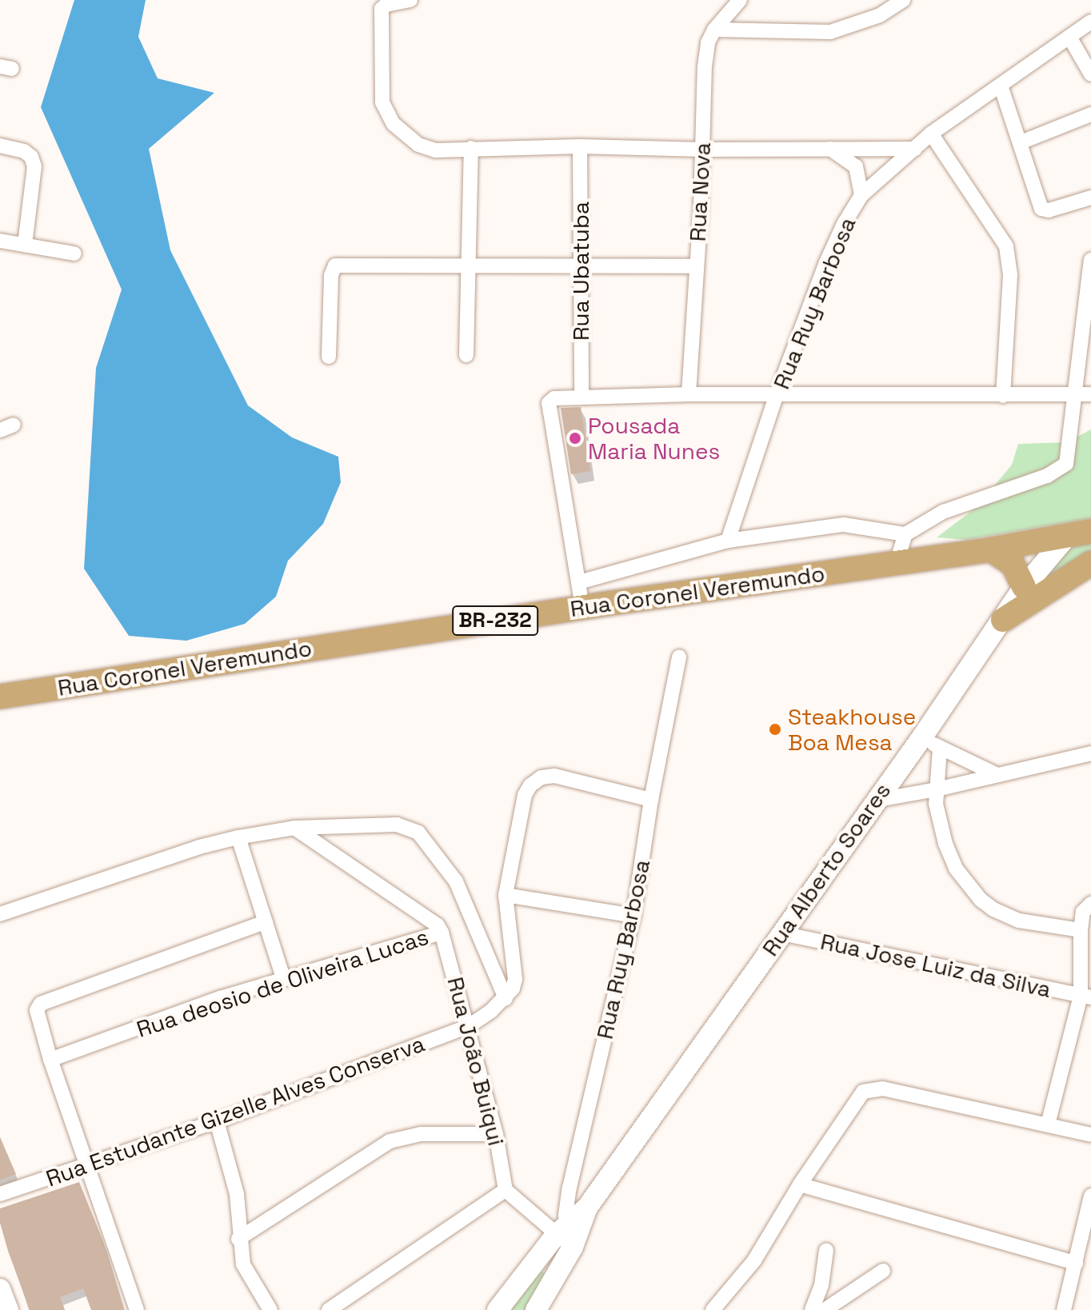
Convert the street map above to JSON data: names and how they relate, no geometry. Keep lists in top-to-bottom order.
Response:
{
  "streets": {
    "highway": ["Rua Coronel Veremundo", "BR-232"],
    "main road": ["Rua Alberto Soares"],
    "street": [
      "Rua Nova",
      "Rua Ubatuba",
      "Rua Ruy Barbosa",
      "Rua Jose Luiz da Silva",
      "Rua deosio de Oliveira Lucas",
      "Rua João Buiqui",
      "Rua Estudante Gizelle Alves Conserva"
    ]
  },
  "crossings": [
    ["Rua Ruy Barbosa", "Rua Alberto Soares"],
    ["Rua Coronel Veremundo", "Rua Alberto Soares"],
    ["Rua Alberto Soares", "Rua Jose Luiz da Silva"],
    ["Rua deosio de Oliveira Lucas", "Rua João Buiqui"],
    ["Rua João Buiqui", "Rua Estudante Gizelle Alves Conserva"]
  ],
  "places": ["Pousada Maria Nunes", "Steakhouse Boa Mesa"]
}
